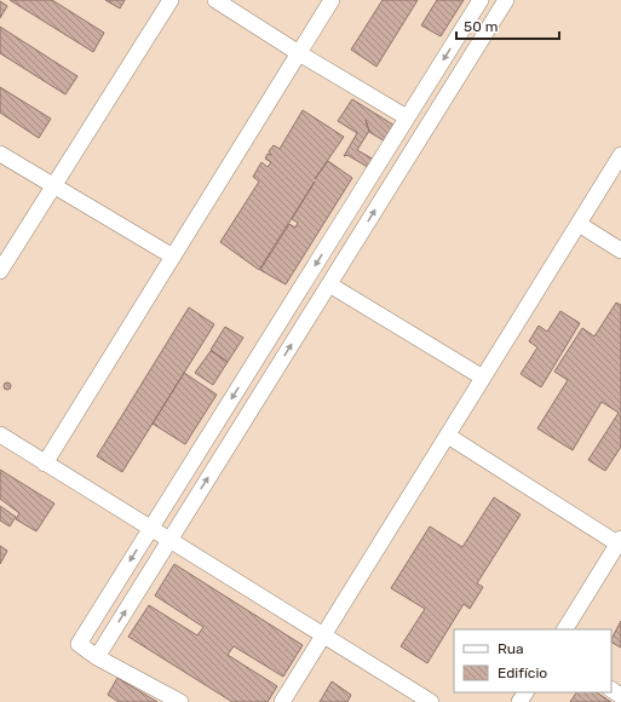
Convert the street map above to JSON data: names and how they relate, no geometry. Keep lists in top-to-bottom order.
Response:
{
  "legend": ["Rua", "Edifício"],
  "scale_bar": "50 m"
}
